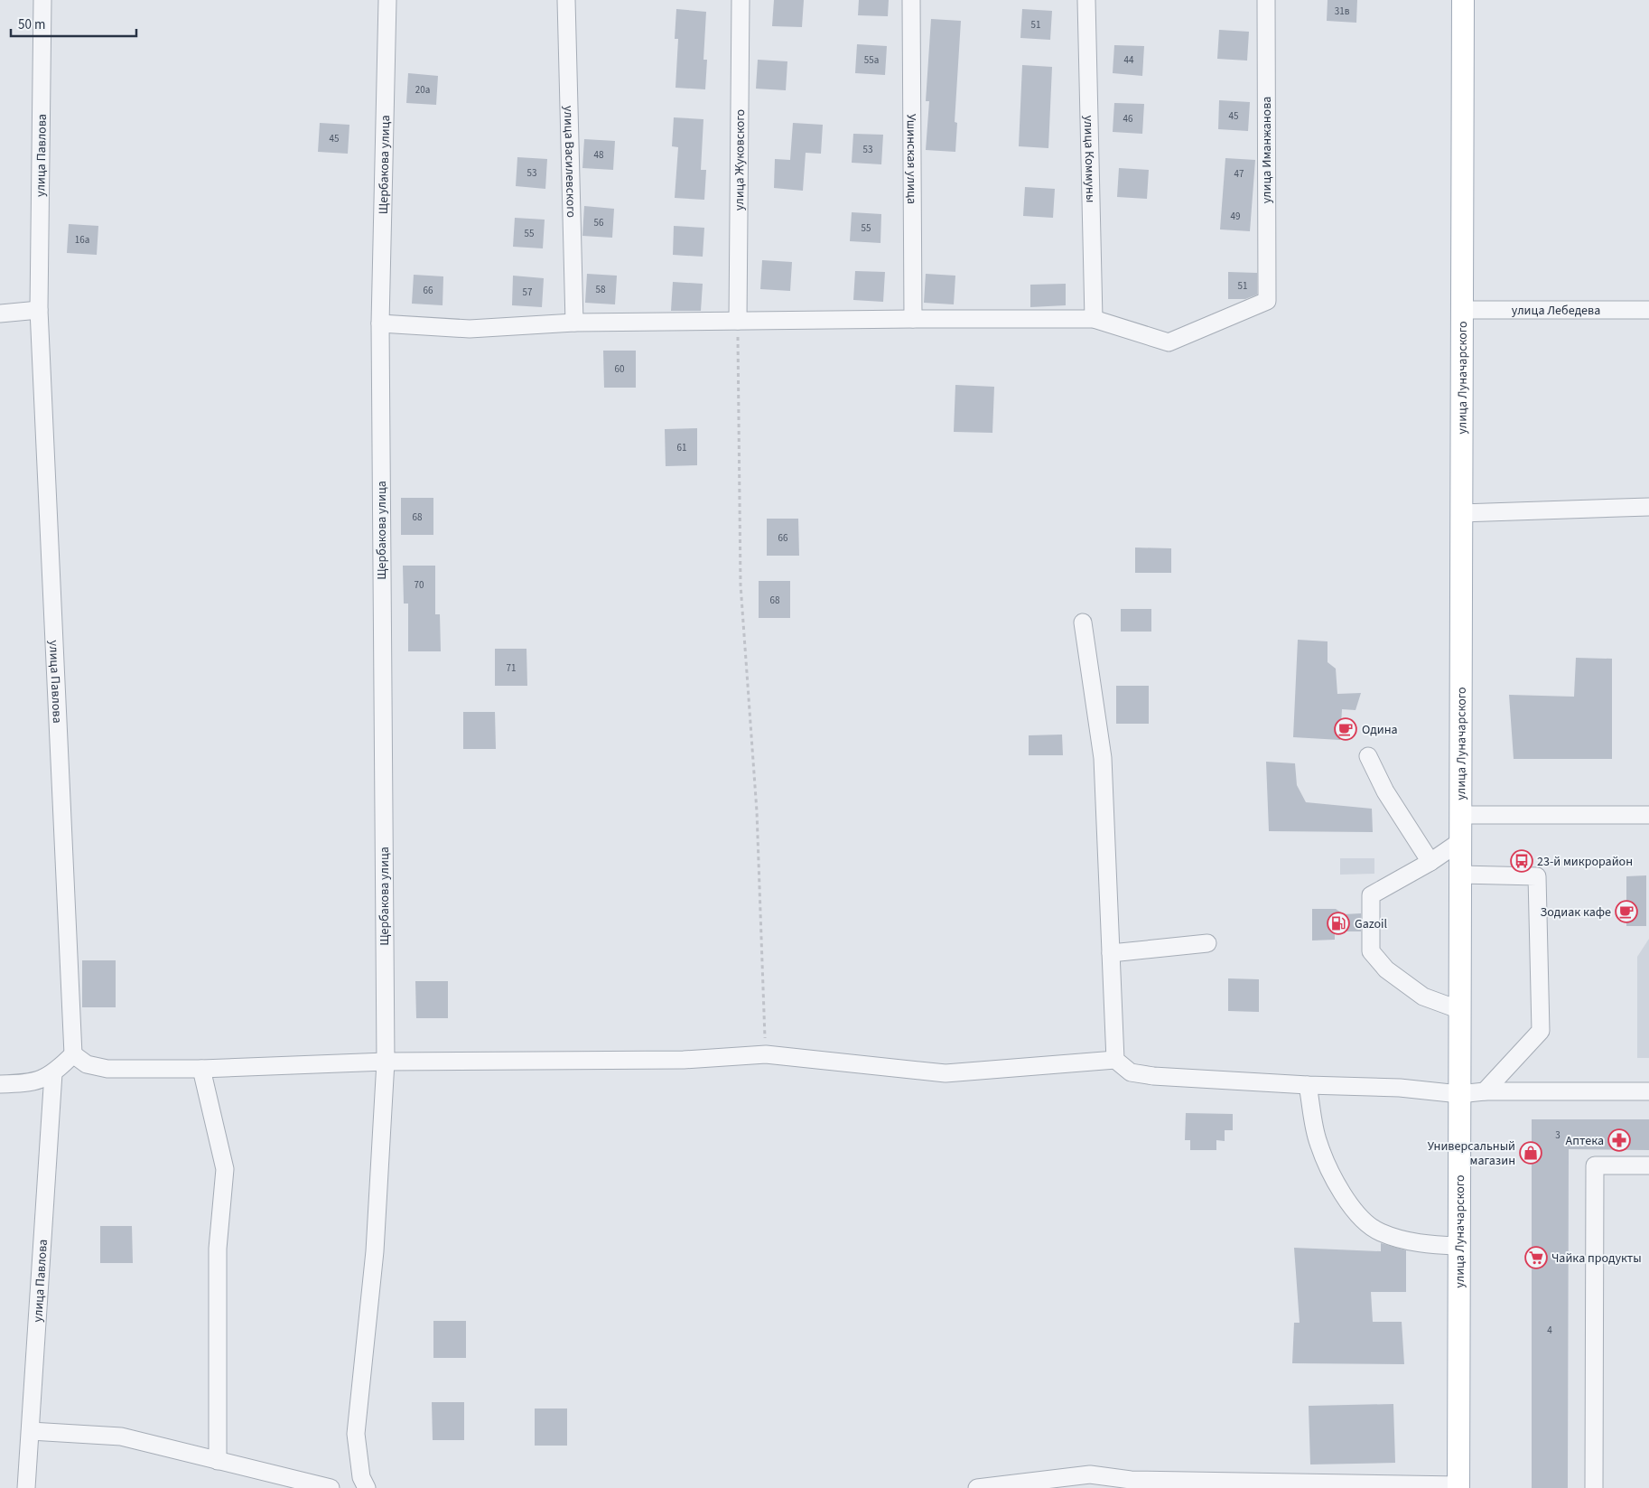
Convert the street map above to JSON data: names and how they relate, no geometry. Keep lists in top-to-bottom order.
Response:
{
  "streets": {
    "main road": ["улица Луначарского"],
    "street": [
      "улица Иманжанова",
      "улица Павлова",
      "Ушинская улица",
      "улица Коммуны",
      "улица Жуковского",
      "улица Василевского",
      "Щербакова улица",
      "улица Лебедева"
    ]
  },
  "crossings": [
    ["улица Иманжанова", "улица Коммуны"],
    ["улица Лебедева", "улица Луначарского"]
  ],
  "places": {
    "cafe": ["Одина", "Зодиак кафе"],
    "bus stop": ["23-й микрорайон"],
    "fuel station": ["Gazoil"],
    "pharmacy": ["Аптека"],
    "shop": ["Универсальный магазин"],
    "supermarket": ["Чайка продукты"]
  },
  "house_numbers": [
    "31в",
    "51",
    "55а",
    "44",
    "20а",
    "45",
    "46",
    "45",
    "53",
    "48",
    "53",
    "47",
    "49",
    "56",
    "55",
    "55",
    "16а",
    "51",
    "58",
    "66",
    "57",
    "60",
    "61",
    "68",
    "66",
    "70",
    "68",
    "71",
    "3",
    "4"
  ],
  "scale_bar": "50 m"
}
